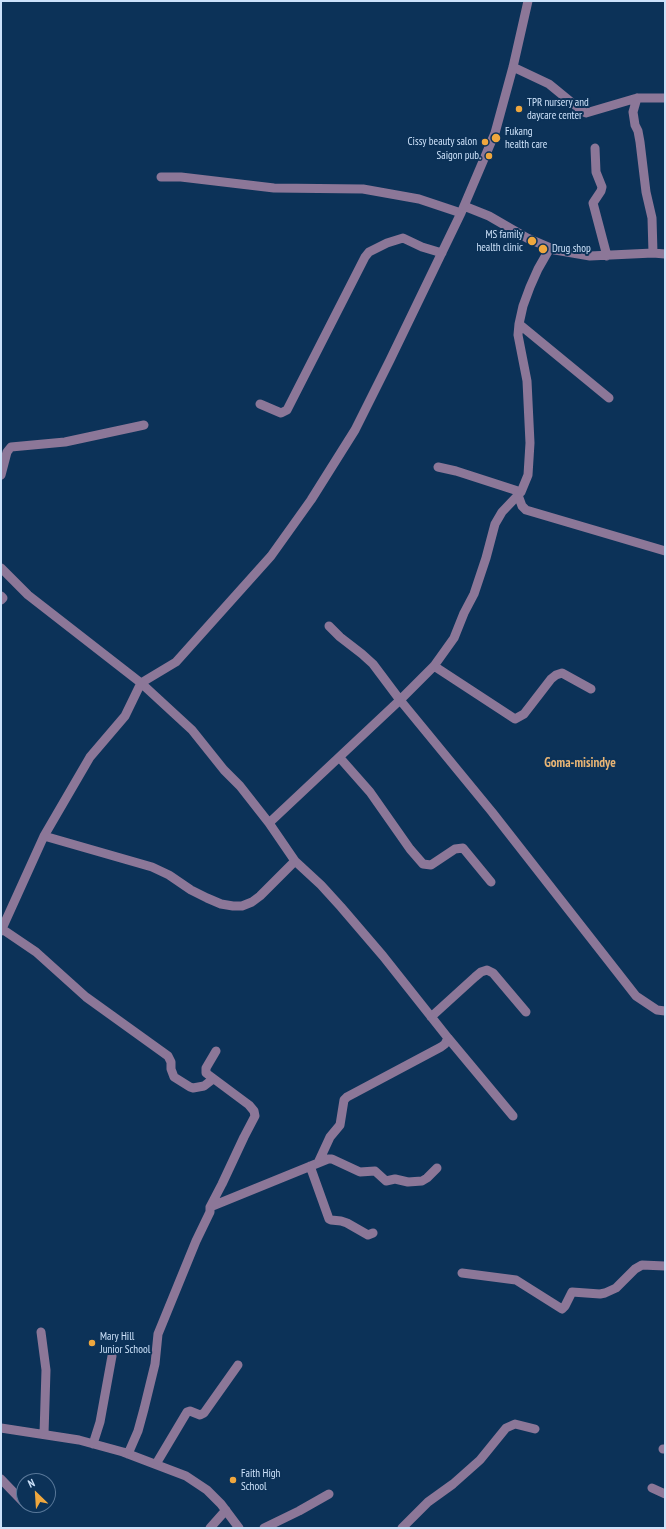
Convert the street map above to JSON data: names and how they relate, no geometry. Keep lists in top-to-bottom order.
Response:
{
  "districts": ["Goma-misindye"],
  "places": [
    "TPR nursery and daycare center",
    "Fukang health care",
    "Cissy beauty salon",
    "Saigon pub.",
    "MS family health clinic",
    "Drug shop",
    "Mary Hill Junior School",
    "Faith High School"
  ],
  "north": "top left"
}
